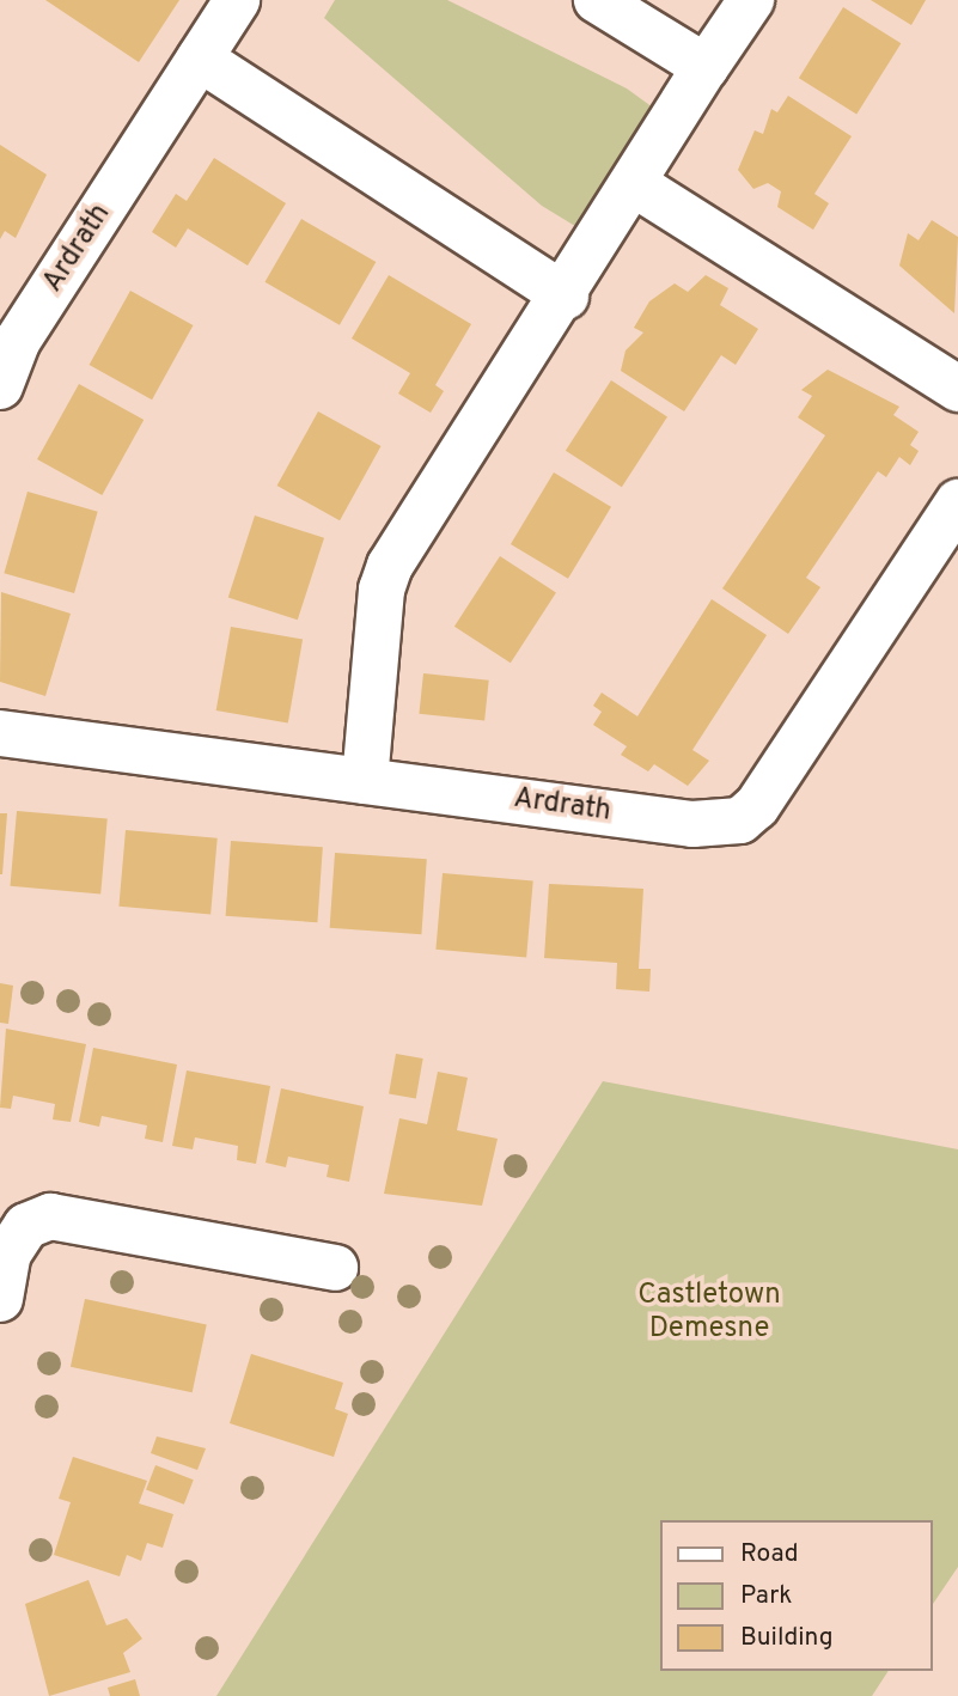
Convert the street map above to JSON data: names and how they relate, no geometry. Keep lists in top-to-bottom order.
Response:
{
  "streets": {
    "street": ["Ardrath"]
  },
  "parks": ["Castletown Demesne"],
  "legend": ["Road", "Park", "Building"]
}
